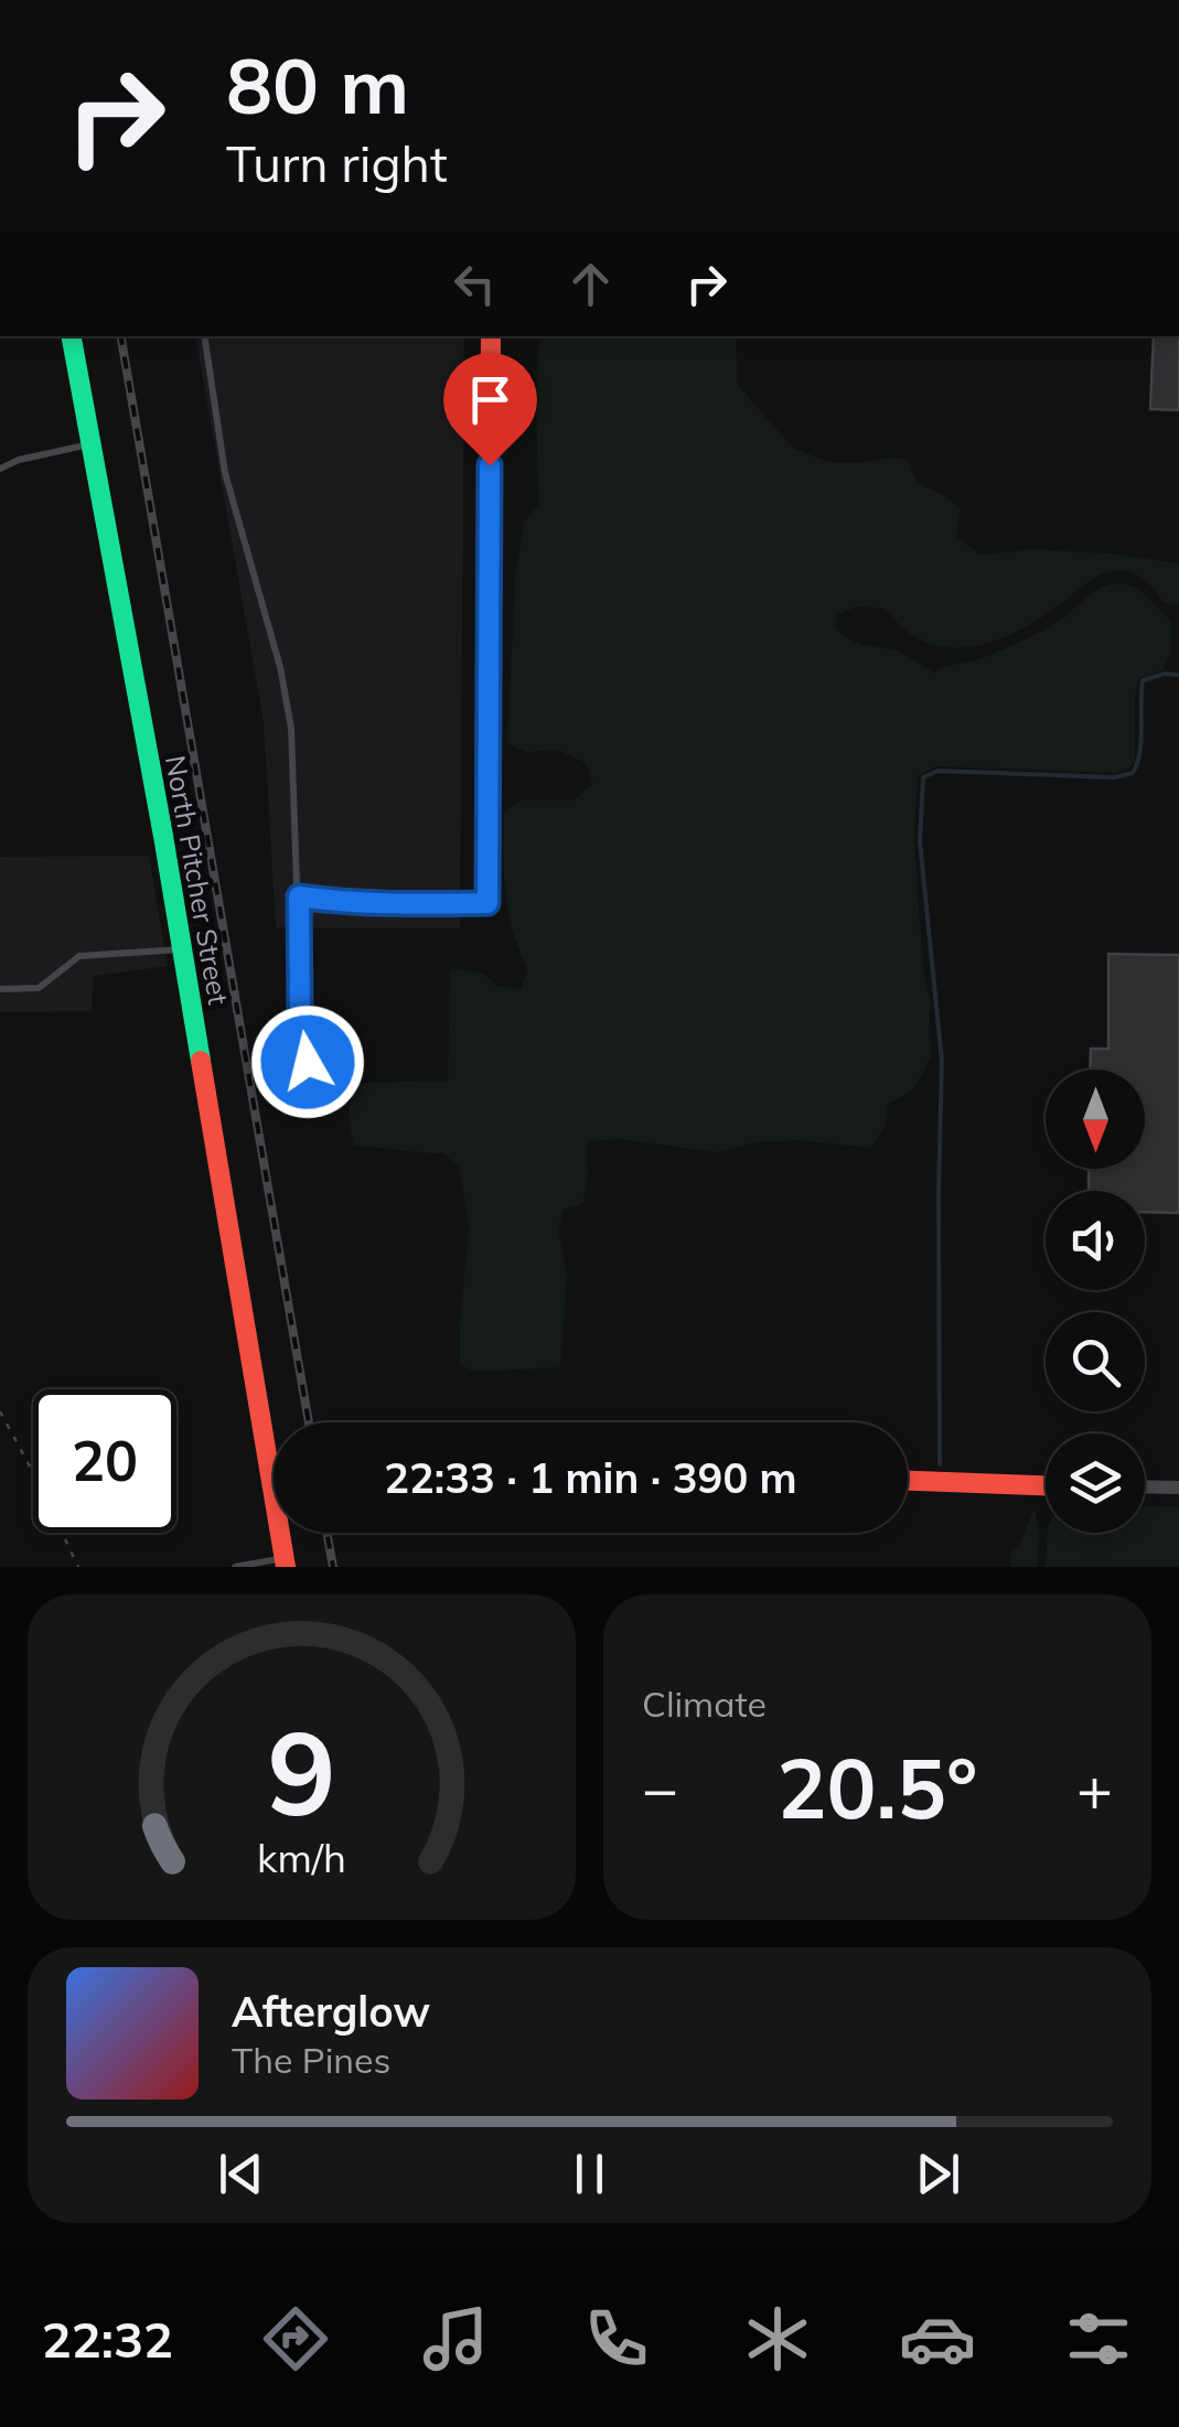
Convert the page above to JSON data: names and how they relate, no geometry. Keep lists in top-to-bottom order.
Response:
{
  "streets": {
    "street": ["North Pitcher Street"]
  },
  "north": "bottom",
  "page": {
    "turn": ["80 m", "Turn right"],
    "limit": "20",
    "trip": "22:33 · 1 min · 390 m",
    "tile": "Climate",
    "heat": ["−", "20.5°", "+"],
    "song": ["Afterglow", "The Pines"],
    "tabs": "22:32",
    "gauge": ["9", "km/h"]
  }
}
